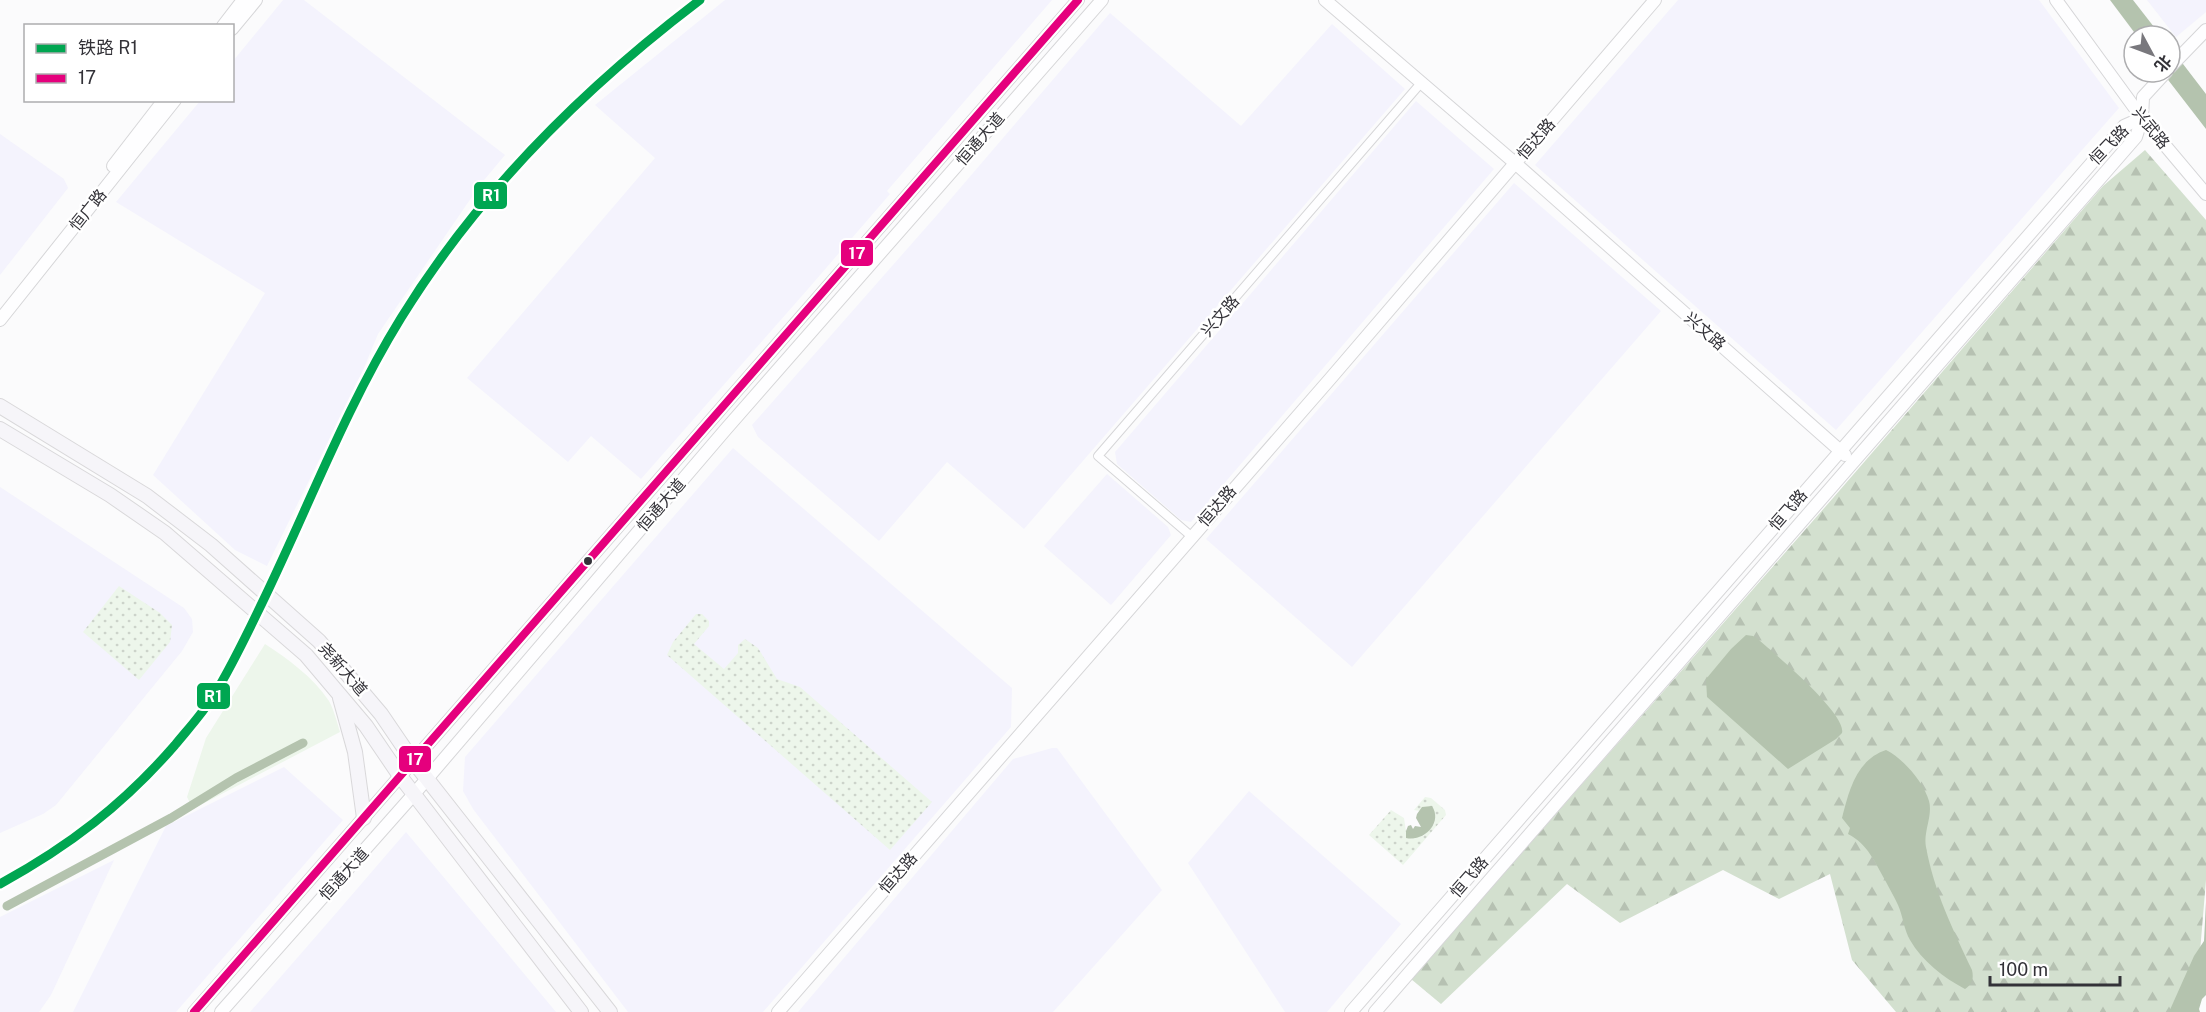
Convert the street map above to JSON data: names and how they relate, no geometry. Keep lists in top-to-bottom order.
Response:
{
  "streets": {
    "main road": [
      "兴武路",
      "恒通大道",
      "恒达路",
      "恒飞路",
      "恒广路",
      "兴文路",
      "尧新大道"
    ]
  },
  "crossings": [
    ["兴武路", "恒飞路"],
    ["恒通大道", "尧新大道"],
    ["恒达路", "兴文路"],
    ["恒飞路", "兴文路"]
  ],
  "lines": ["rail line R1", "transit line 17"],
  "legend": ["铁路 R1", "17"],
  "scale_bar": "100 m",
  "north": "bottom right"
}
